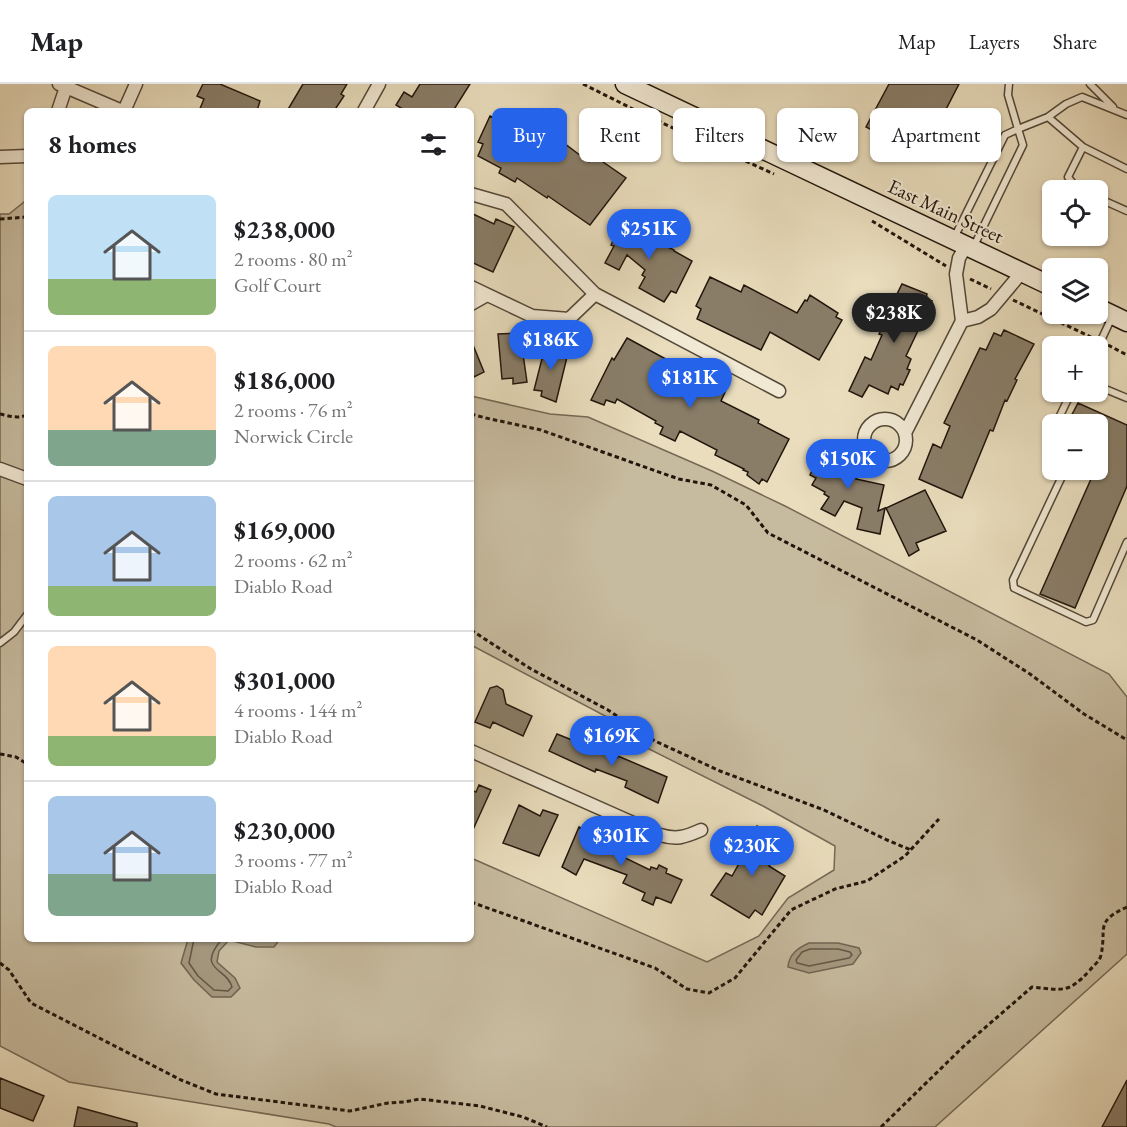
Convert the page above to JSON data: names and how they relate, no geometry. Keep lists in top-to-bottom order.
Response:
{
  "streets": {
    "main road": ["East Main Street"]
  },
  "page": {
    "header": "Map",
    "nav": ["Map", "Layers", "Share"],
    "chip": [
      "Buy",
      "Rent",
      "Filters",
      "New",
      "Apartment"
    ],
    "heading": "8 homes",
    "map_buttons": ["+", "−"],
    "list": [
      {
        "name": "$238,000",
        "note": "2 rooms · 80 m² · Golf Court"
      },
      {
        "name": "$186,000",
        "note": "2 rooms · 76 m² · Norwick Circle"
      },
      {
        "name": "$169,000",
        "note": "2 rooms · 62 m² · Diablo Road"
      },
      {
        "name": "$301,000",
        "note": "4 rooms · 144 m² · Diablo Road"
      },
      {
        "name": "$230,000",
        "note": "3 rooms · 77 m² · Diablo Road"
      }
    ],
    "price": [
      "$251K",
      "$238K",
      "$186K",
      "$181K",
      "$150K",
      "$169K",
      "$301K",
      "$230K"
    ]
  }
}
